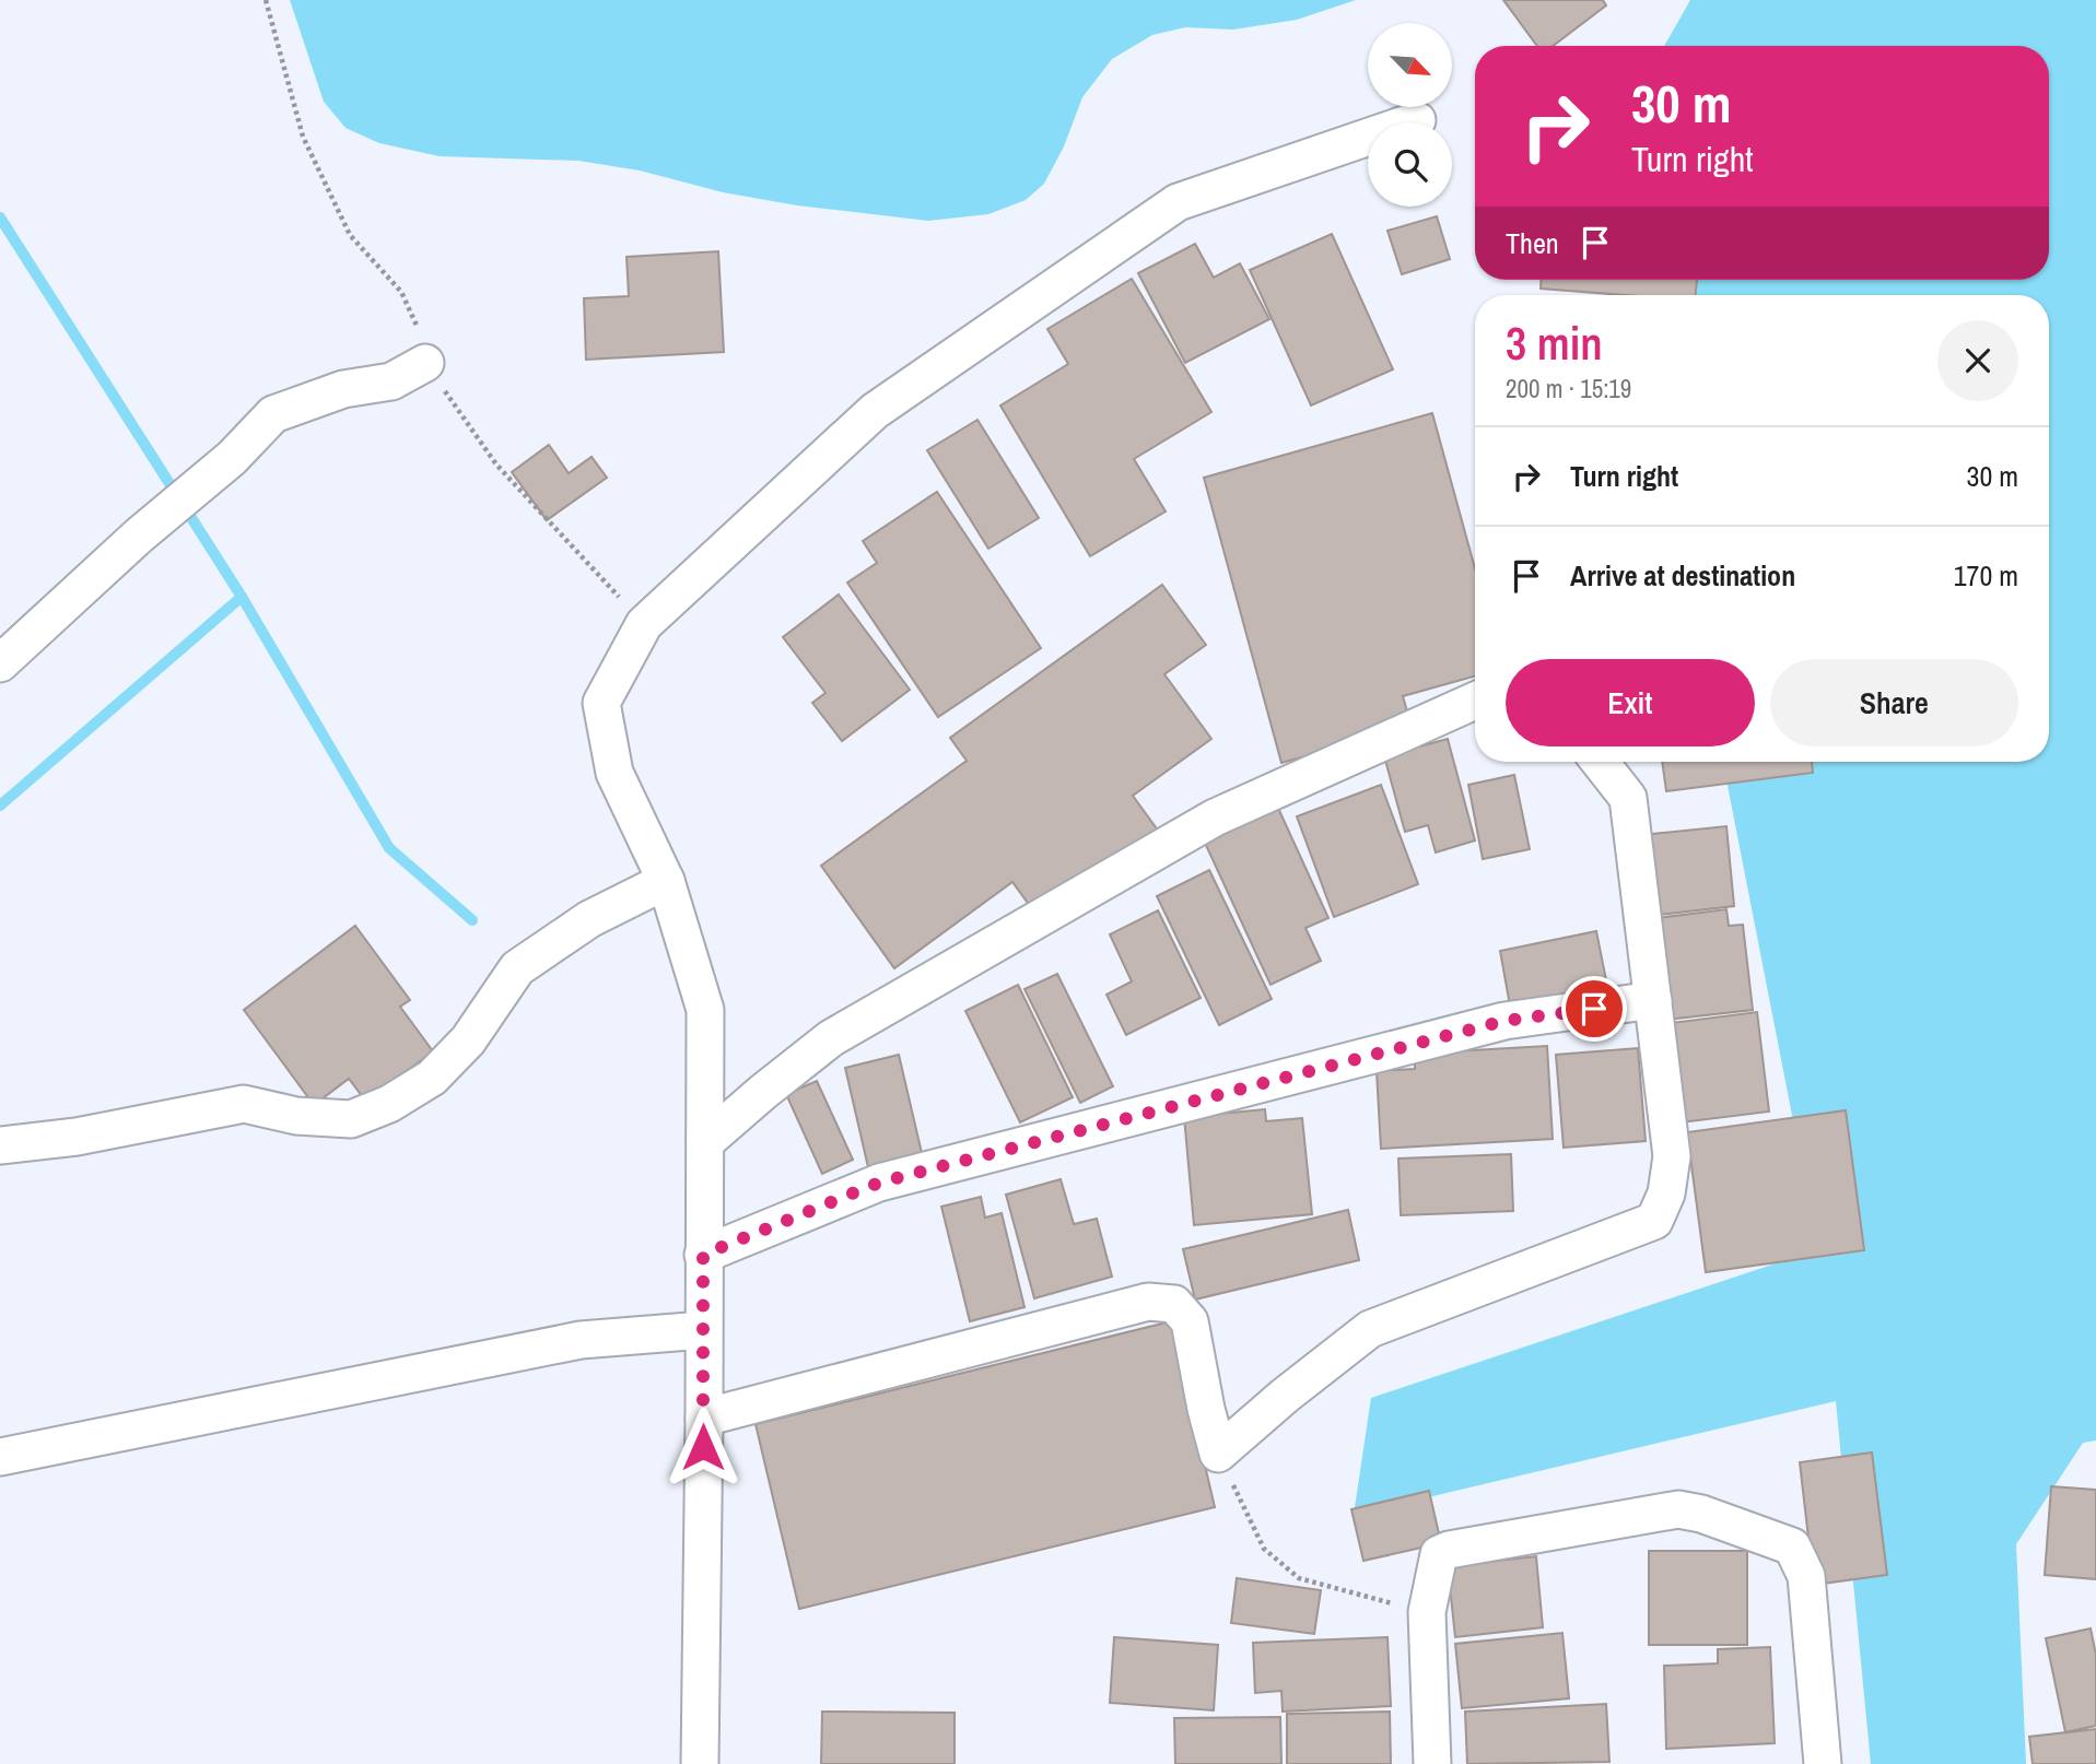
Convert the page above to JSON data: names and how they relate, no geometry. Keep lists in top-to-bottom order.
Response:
{
  "north": "bottom right",
  "page": {
    "turn": ["30 m", "Turn right"],
    "then": "Then",
    "heading": ["3 min", "200 m · 15:19"],
    "list": [
      {
        "name": "Turn right",
        "value": "30 m"
      },
      {
        "name": "Arrive at destination",
        "value": "170 m"
      }
    ],
    "buttons": ["Exit", "Share"]
  }
}
